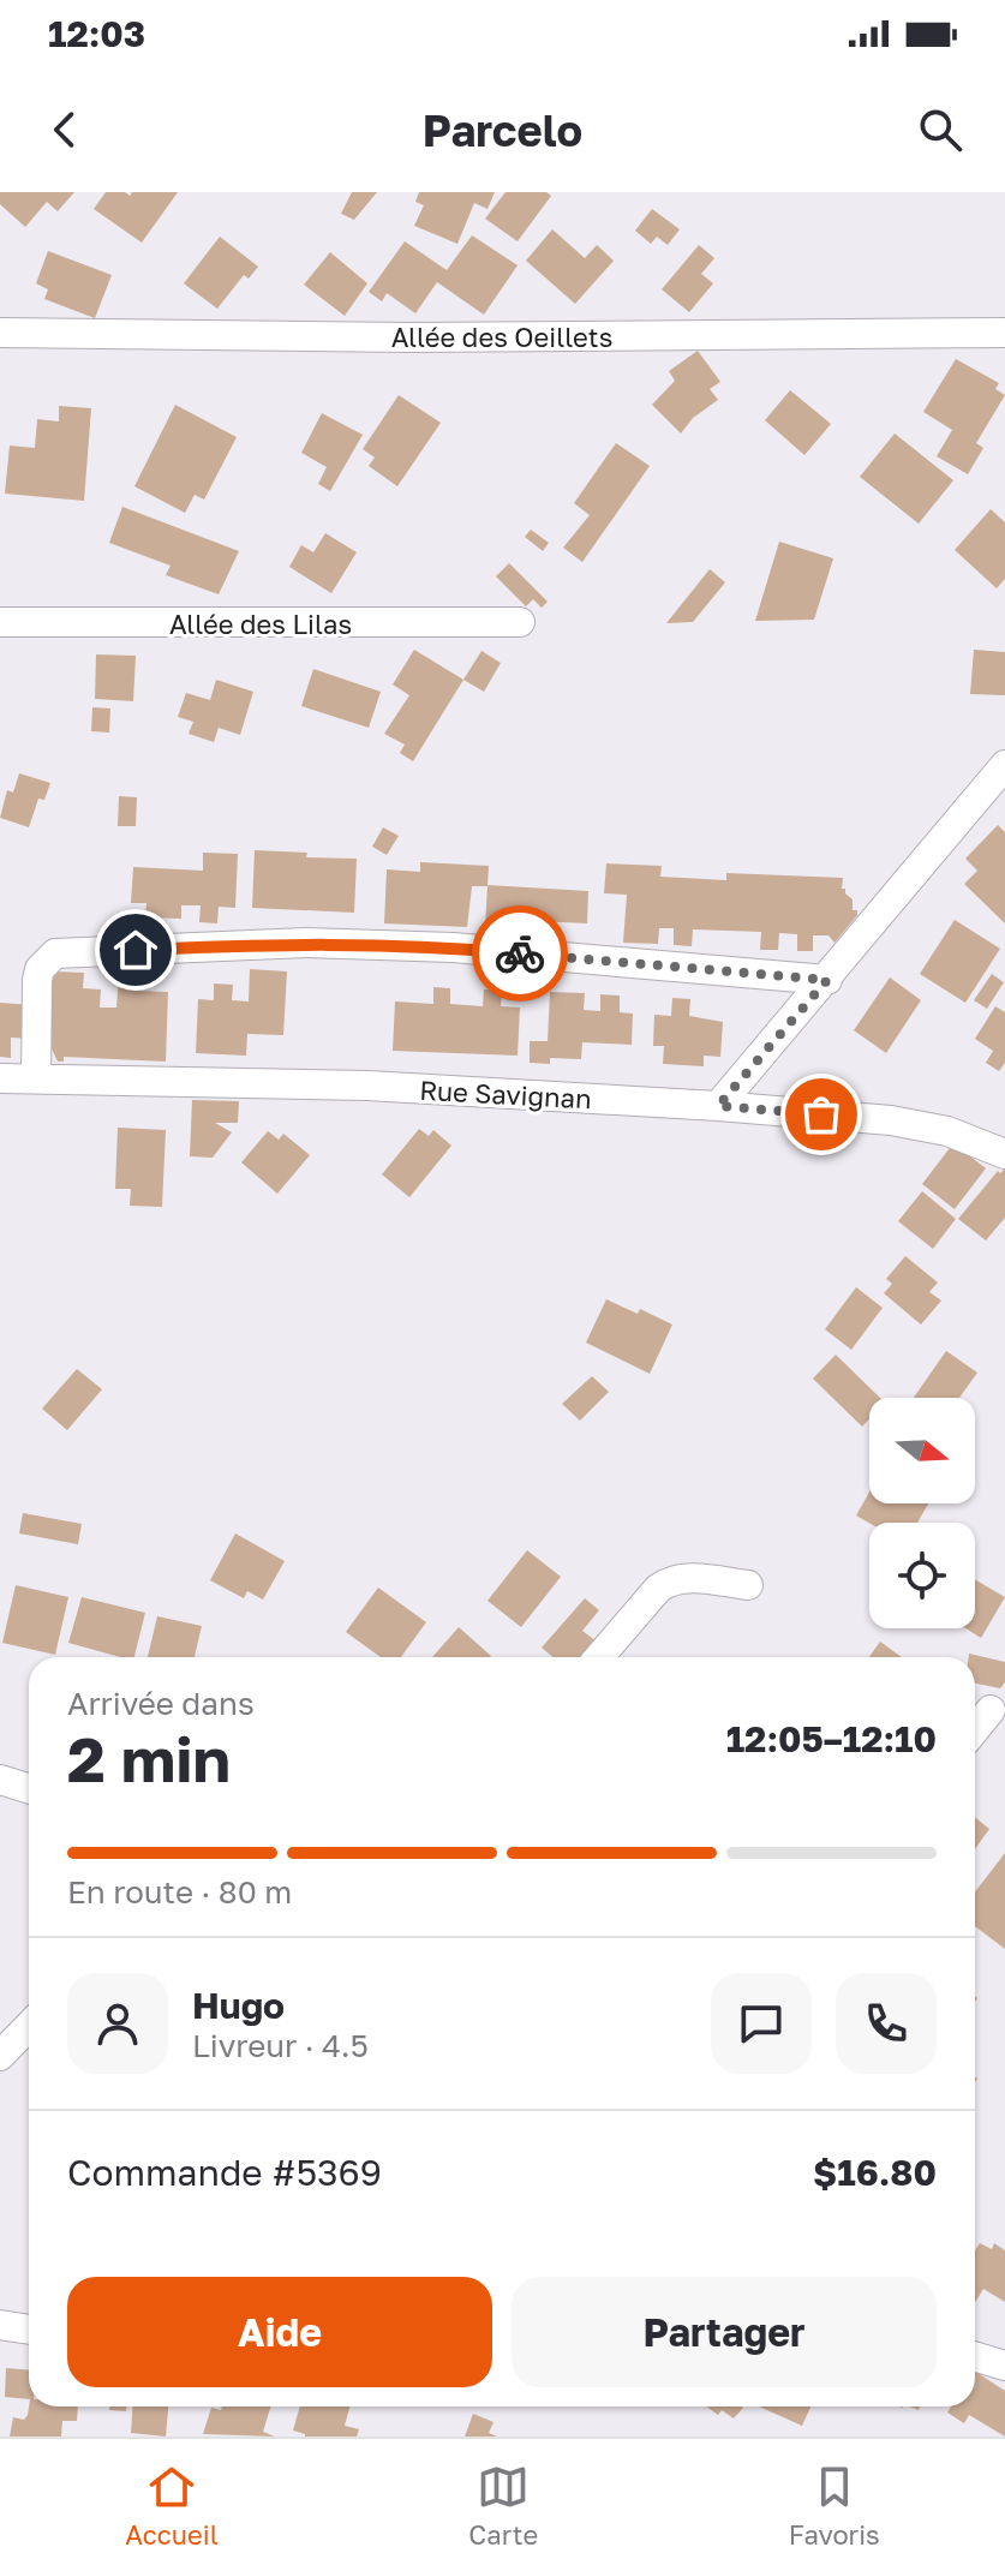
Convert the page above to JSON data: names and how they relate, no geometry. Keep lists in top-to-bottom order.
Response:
{
  "streets": {
    "street": ["Allée des Oeillets", "Allée des Lilas", "Rue Savignan"]
  },
  "north": "right",
  "page": {
    "status": "12:03",
    "header": "Parcelo",
    "heading": ["2 min", "Arrivée dans", "12:05–12:10"],
    "panel": [
      "Hugo",
      "Livreur · 4.5",
      "Commande #5369",
      "$16.80"
    ],
    "bar": "En route · 80 m",
    "buttons": ["Aide", "Partager"],
    "tabs": ["Accueil", "Carte", "Favoris"]
  }
}
